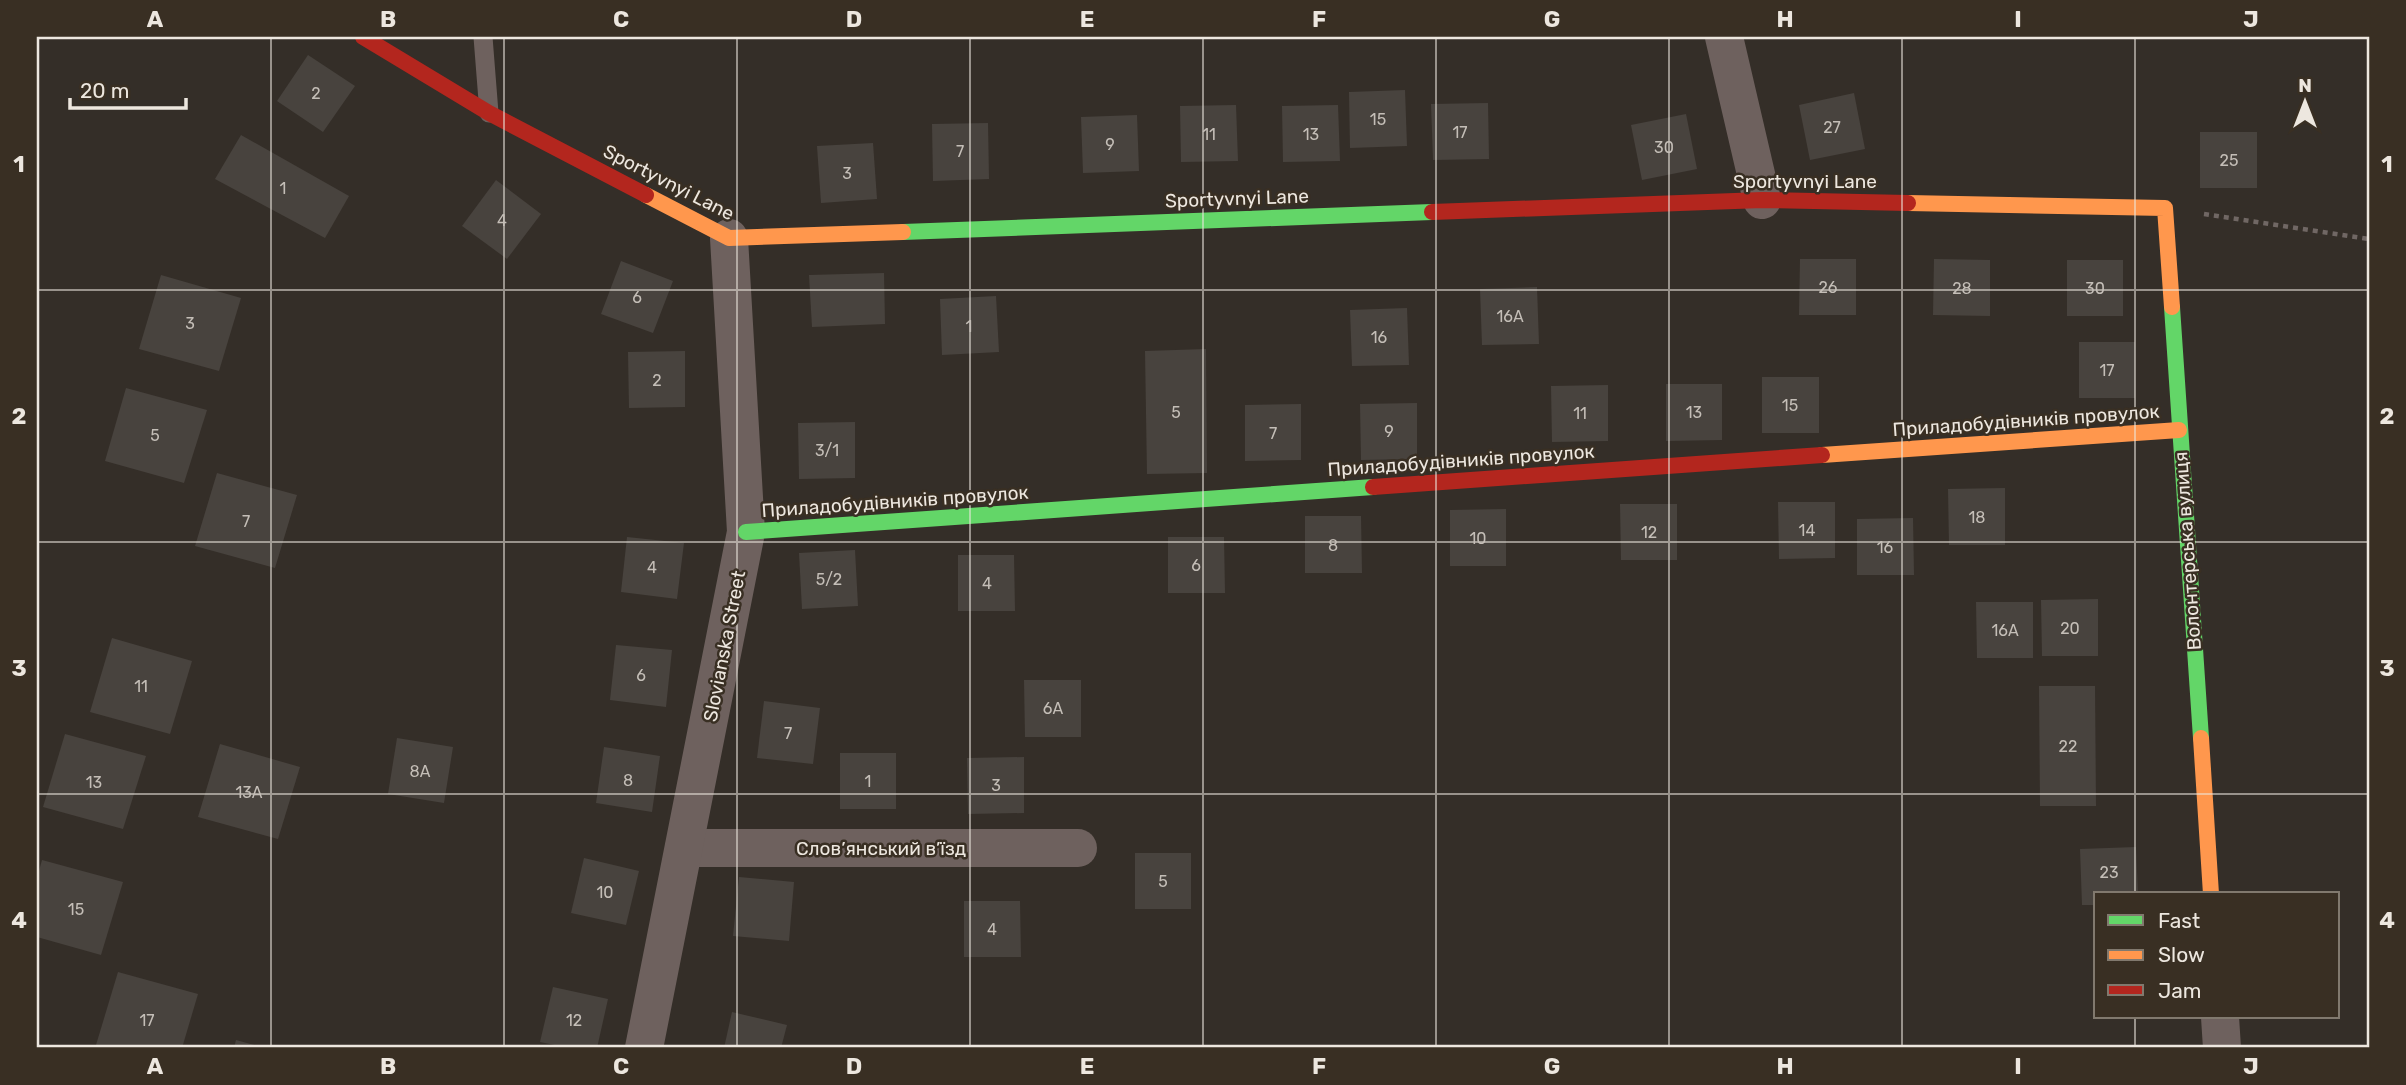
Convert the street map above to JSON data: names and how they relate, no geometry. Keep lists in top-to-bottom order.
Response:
{
  "streets": {
    "street": [
      "Sportyvnyi Lane",
      "Приладобудівників провулок",
      "Волонтерська вулиця",
      "Slovianska Street",
      "Слов’янський в’їзд"
    ]
  },
  "crossings": [
    ["Sportyvnyi Lane", "Волонтерська вулиця"],
    ["Sportyvnyi Lane", "Slovianska Street"],
    ["Приладобудівників провулок", "Волонтерська вулиця"],
    ["Приладобудівників провулок", "Slovianska Street"],
    ["Slovianska Street", "Слов’янський в’їзд"]
  ],
  "house_numbers": [
    "2",
    "15",
    "27",
    "17",
    "11",
    "13",
    "9",
    "30",
    "7",
    "25",
    "3",
    "1",
    "4",
    "26",
    "28",
    "30",
    "6",
    "16А",
    "3",
    "1",
    "16",
    "17",
    "2",
    "15",
    "5",
    "13",
    "11",
    "9",
    "7",
    "5",
    "3/1",
    "18",
    "7",
    "14",
    "12",
    "10",
    "8",
    "16",
    "6",
    "4",
    "5/2",
    "4",
    "20",
    "16А",
    "6",
    "11",
    "6А",
    "7",
    "22",
    "8А",
    "8",
    "1",
    "13",
    "3",
    "13А",
    "23",
    "5",
    "10",
    "15",
    "4",
    "17",
    "12"
  ],
  "legend": ["Fast", "Slow", "Jam"],
  "scale_bar": "20 m",
  "north": "top",
  "grid": {
    "columns": [
      "A",
      "B",
      "C",
      "D",
      "E",
      "F",
      "G",
      "H",
      "I",
      "J"
    ],
    "rows": [
      "1",
      "2",
      "3",
      "4"
    ]
  }
}
